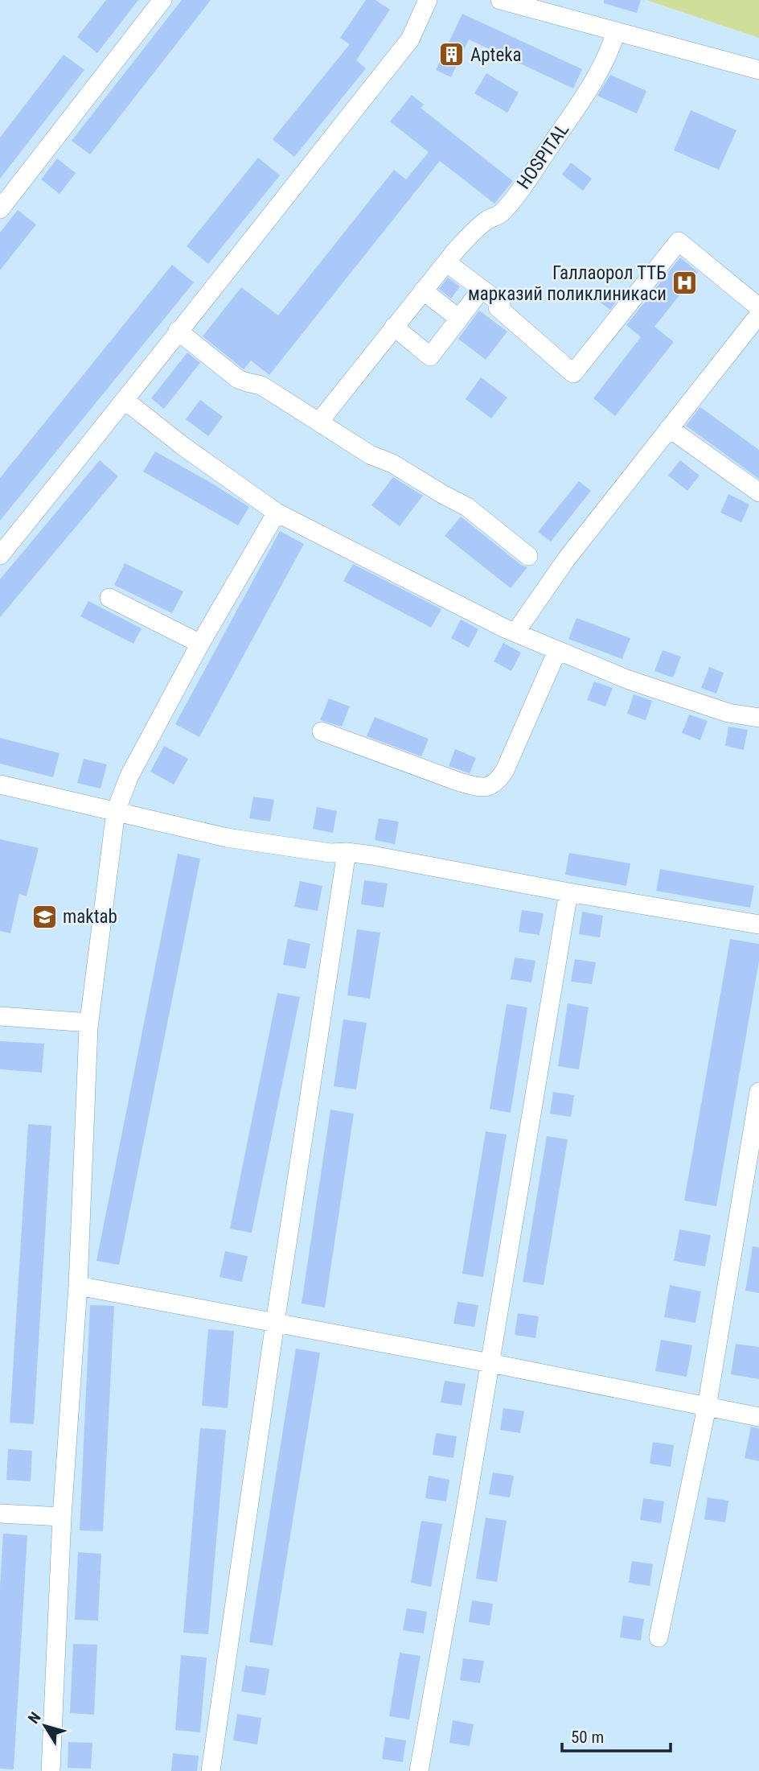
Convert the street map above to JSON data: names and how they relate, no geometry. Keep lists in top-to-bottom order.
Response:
{
  "streets": {
    "street": ["HOSPITAL"]
  },
  "places": {
    "building": ["Apteka"],
    "hospital": ["Галлаорол ТТБ марказий поликлиникаси"],
    "school or university": ["maktab"]
  },
  "scale_bar": "50 m",
  "north": "top left"
}
